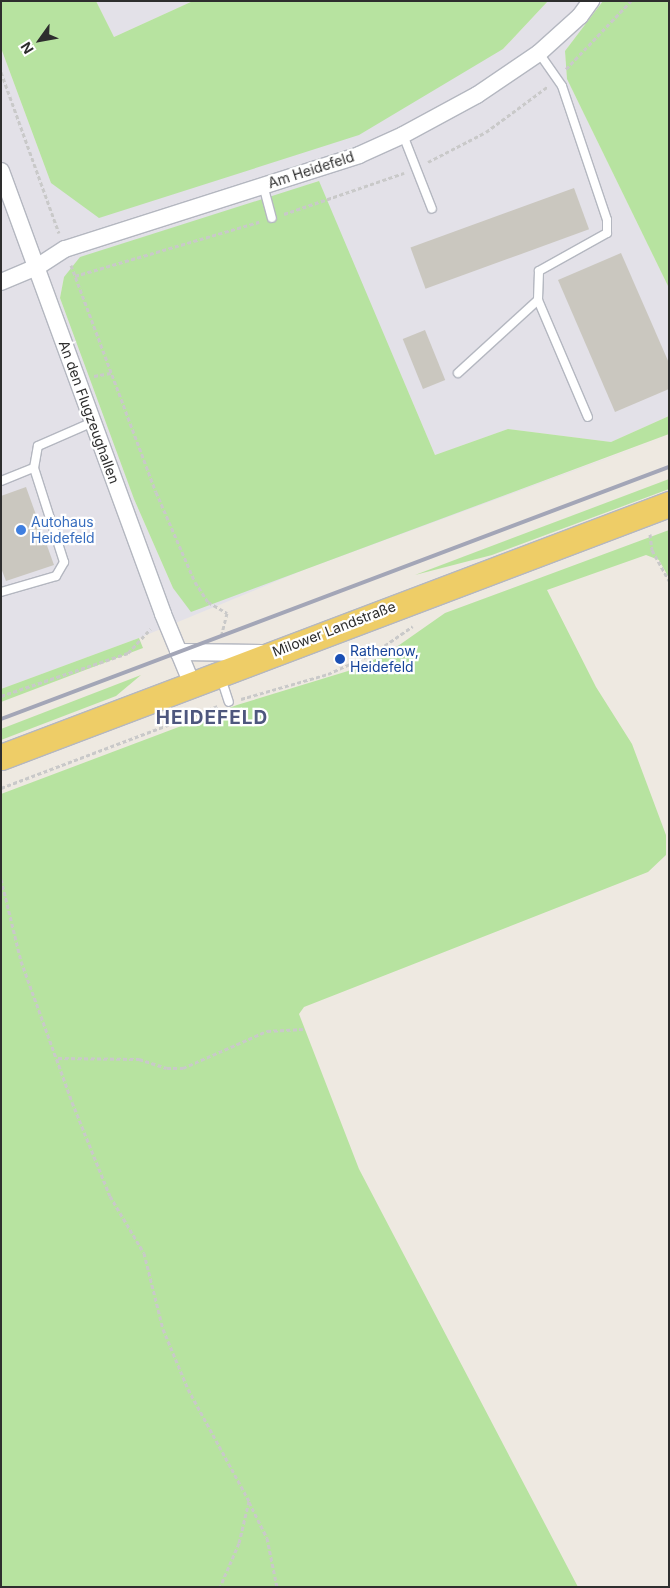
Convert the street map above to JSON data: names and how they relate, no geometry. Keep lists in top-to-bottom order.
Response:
{
  "streets": {
    "main road": ["Milower Landstraße"],
    "street": ["Am Heidefeld", "An den Flugzeughallen"]
  },
  "crossings": [
    ["Am Heidefeld", "An den Flugzeughallen"],
    ["An den Flugzeughallen", "Milower Landstraße"]
  ],
  "districts": ["HEIDEFELD"],
  "places": ["Autohaus Heidefeld", "Rathenow, Heidefeld"],
  "north": "bottom left"
}
